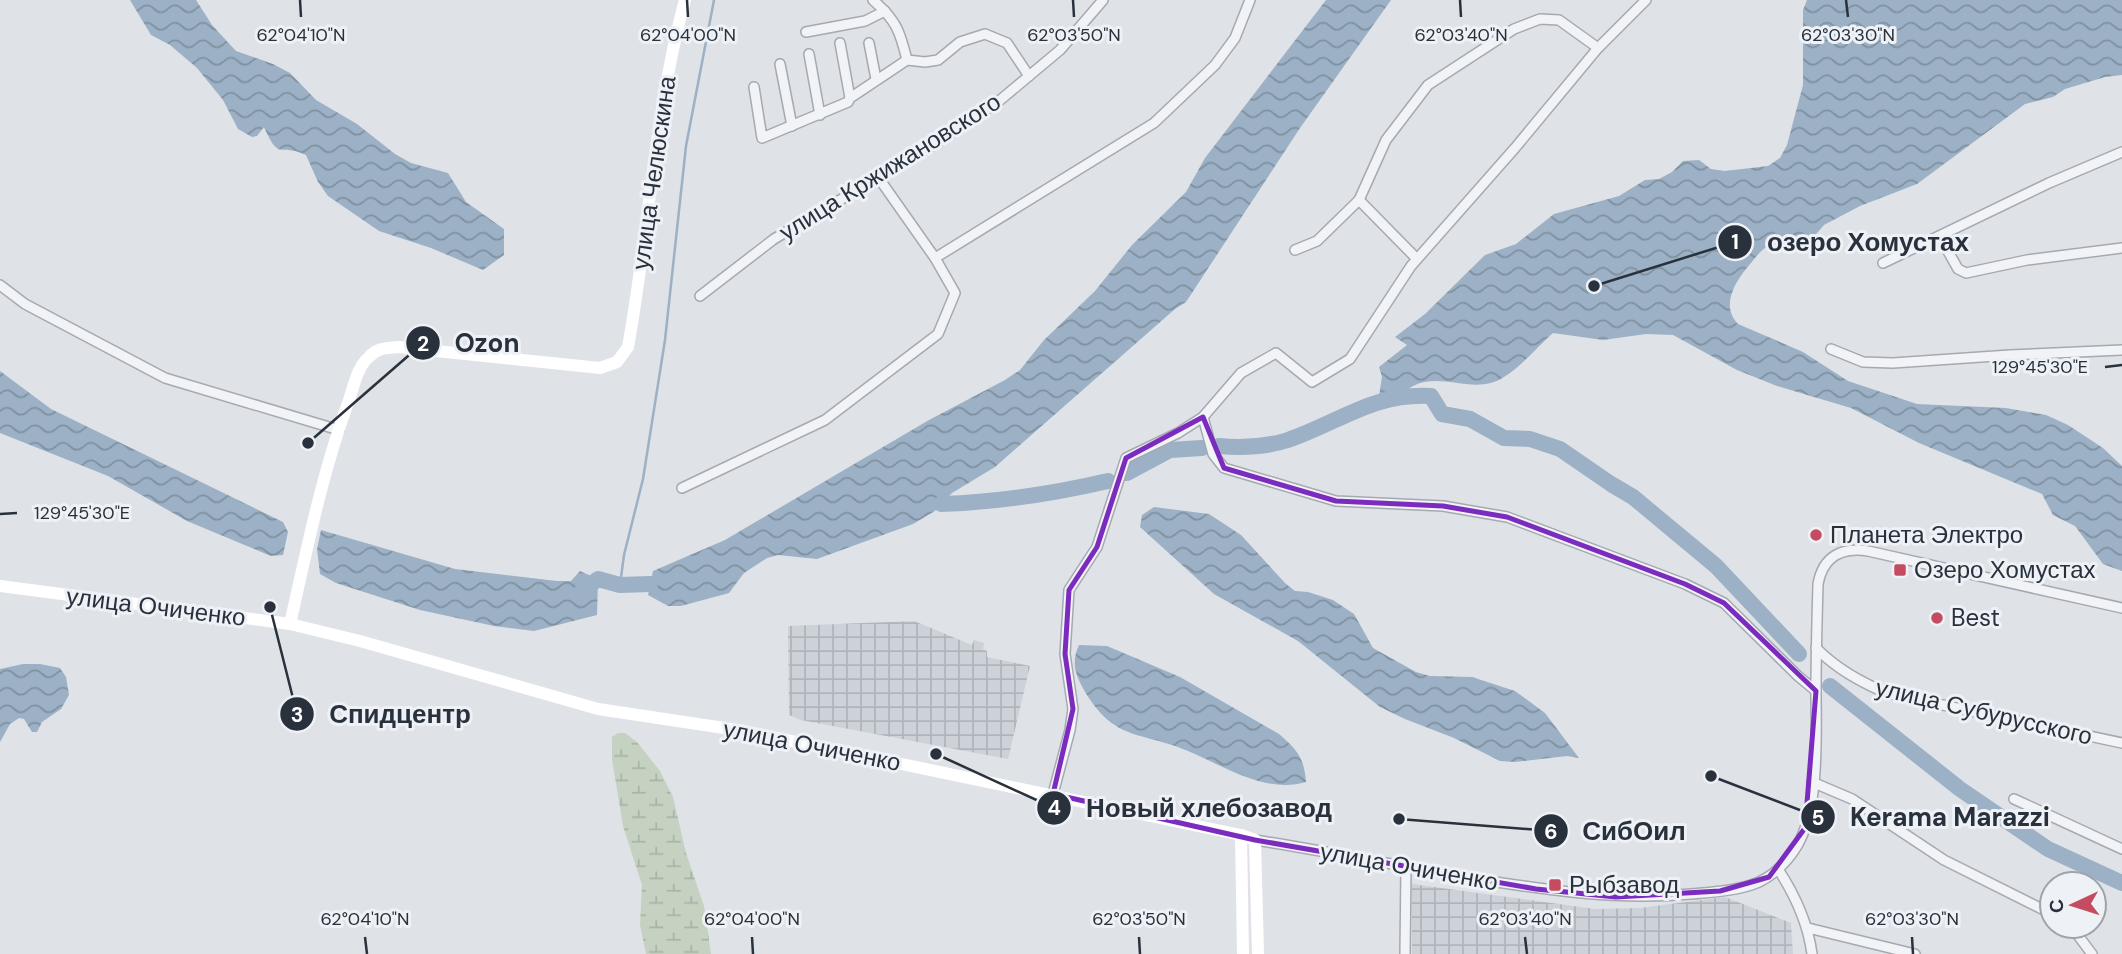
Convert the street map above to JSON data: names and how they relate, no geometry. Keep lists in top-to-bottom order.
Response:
{
  "streets": {
    "street": [
      "улица Кржижановского",
      "улица Челюскина",
      "улица Очиченко",
      "улица Субурусского"
    ]
  },
  "crossings": [
    ["улица Очиченко", "улица Субурусского"]
  ],
  "places": {
    "other": [
      "озеро Хомустах",
      "Ozon",
      "Планета Электро",
      "Спидцентр",
      "Best",
      "Новый хлебозавод",
      "Kerama Marazzi",
      "СибОил"
    ],
    "transit": ["Озеро Хомустах", "Рыбзавод"]
  },
  "north": "left",
  "coordinates": [
    "62°04'10\"N",
    "62°04'00\"N",
    "62°03'50\"N",
    "62°03'40\"N",
    "62°03'30\"N",
    "129°45'30\"E"
  ]
}
